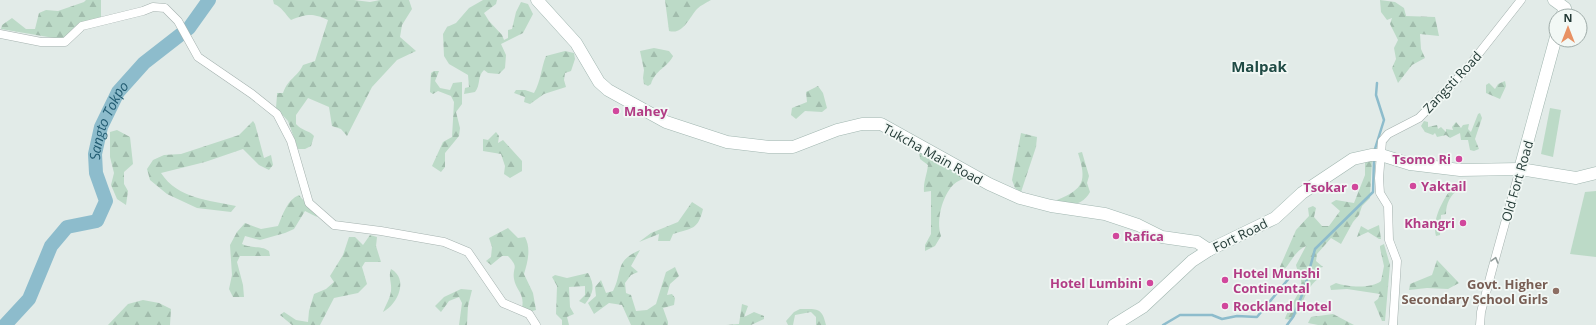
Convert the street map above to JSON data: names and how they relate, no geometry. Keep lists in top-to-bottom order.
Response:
{
  "streets": {
    "street": [
      "Zangsti Road",
      "Tukcha Main Road",
      "Old Fort Road",
      "Fort Road"
    ]
  },
  "crossings": [
    ["Zangsti Road", "Fort Road"],
    ["Tukcha Main Road", "Fort Road"]
  ],
  "one_way": ["Old Fort Road"],
  "districts": ["Malpak"],
  "water": ["Sangto Tokpo"],
  "places": [
    "Mahey",
    "Tsomo Ri",
    "Yaktail",
    "Tsokar",
    "Khangri",
    "Rafica",
    "Hotel Munshi Continental",
    "Hotel Lumbini",
    "Govt. Higher Secondary School Girls",
    "Rockland Hotel"
  ],
  "north": "top"
}
